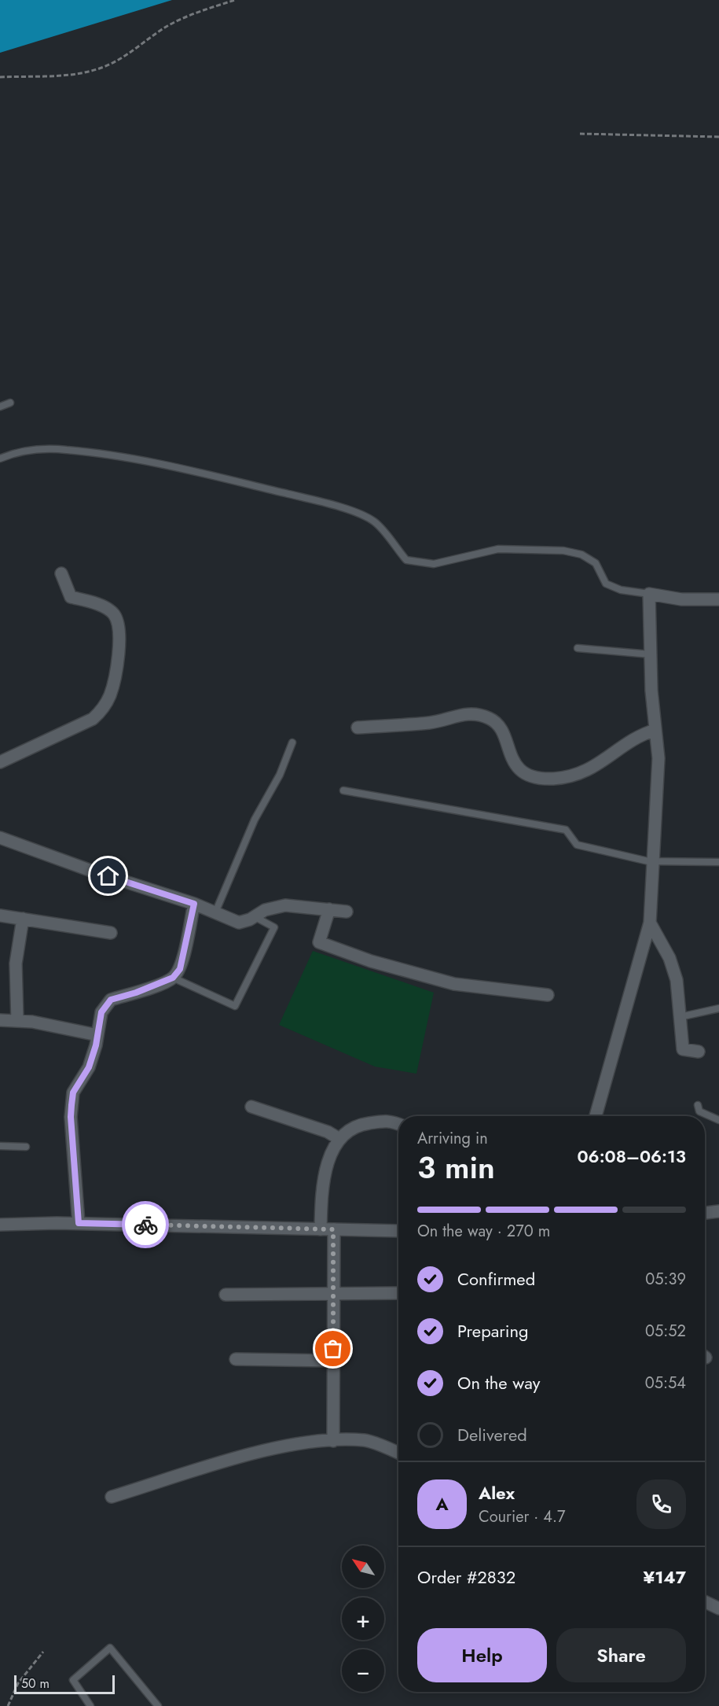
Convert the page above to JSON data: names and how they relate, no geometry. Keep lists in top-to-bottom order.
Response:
{
  "scale_bar": "50 m",
  "north": "top left",
  "page": {
    "heading": ["3 min", "Arriving in", "06:08–06:13"],
    "panel": [
      "Alex",
      "Courier · 4.7",
      "Order #2832",
      "¥147"
    ],
    "bar": "On the way · 270 m",
    "list": [
      ["Confirmed", "05:39"],
      ["Preparing", "05:52"],
      ["On the way", "05:54"],
      "Delivered"
    ],
    "round": "A",
    "map_buttons": ["+", "−"],
    "buttons": ["Help", "Share"],
    "scale": "50 m"
  }
}
